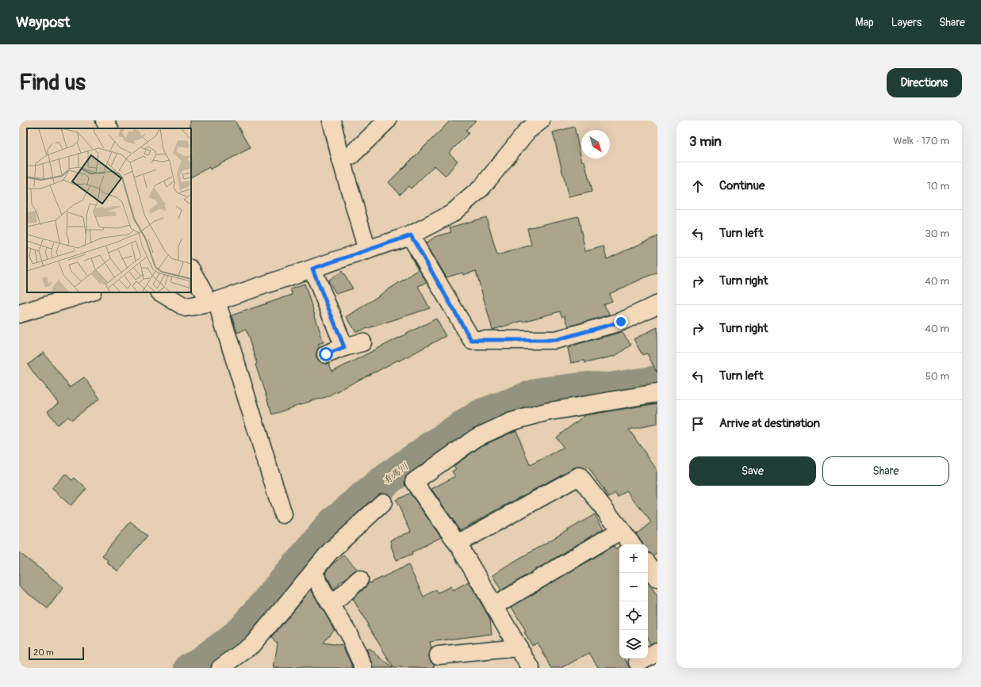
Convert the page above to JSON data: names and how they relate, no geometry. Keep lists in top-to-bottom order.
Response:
{
  "water": ["有馬川"],
  "scale_bar": "20 m",
  "north": "bottom right",
  "page": {
    "header": "Waypost",
    "nav": ["Map", "Layers", "Share"],
    "buttons": [
      "Directions",
      ["Save", "Share"]
    ],
    "title": "Find us",
    "heading": ["3 min", "Walk · 170 m"],
    "list": [
      ["Continue", "10 m"],
      ["Turn left", "30 m"],
      ["Turn right", "40 m"],
      ["Turn right", "40 m"],
      ["Turn left", "50 m"],
      "Arrive at destination"
    ],
    "map_buttons": ["+", "−"],
    "scale": "20 m"
  }
}
